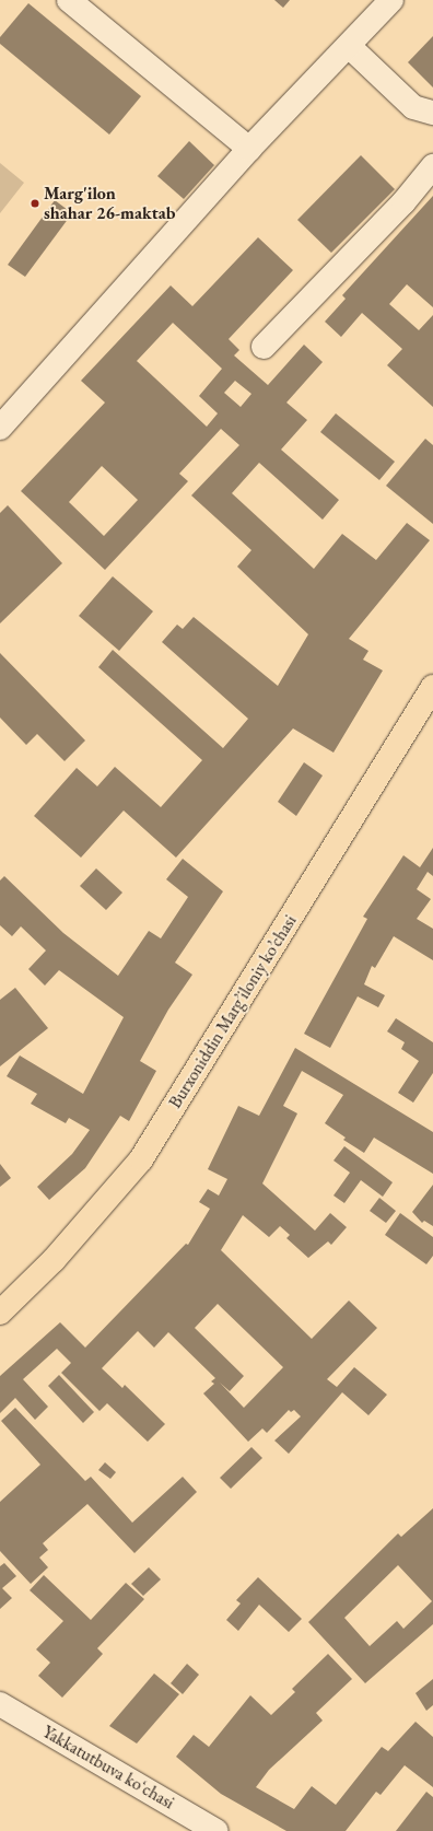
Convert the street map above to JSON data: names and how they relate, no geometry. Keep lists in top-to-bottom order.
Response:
{
  "streets": {
    "main road": ["Burxoniddin Marg’iloniy ko’chasi"],
    "street": ["Yakkatutbuva koʻchasi"]
  },
  "places": ["Marg'ilon shahar 26-maktab"]
}
